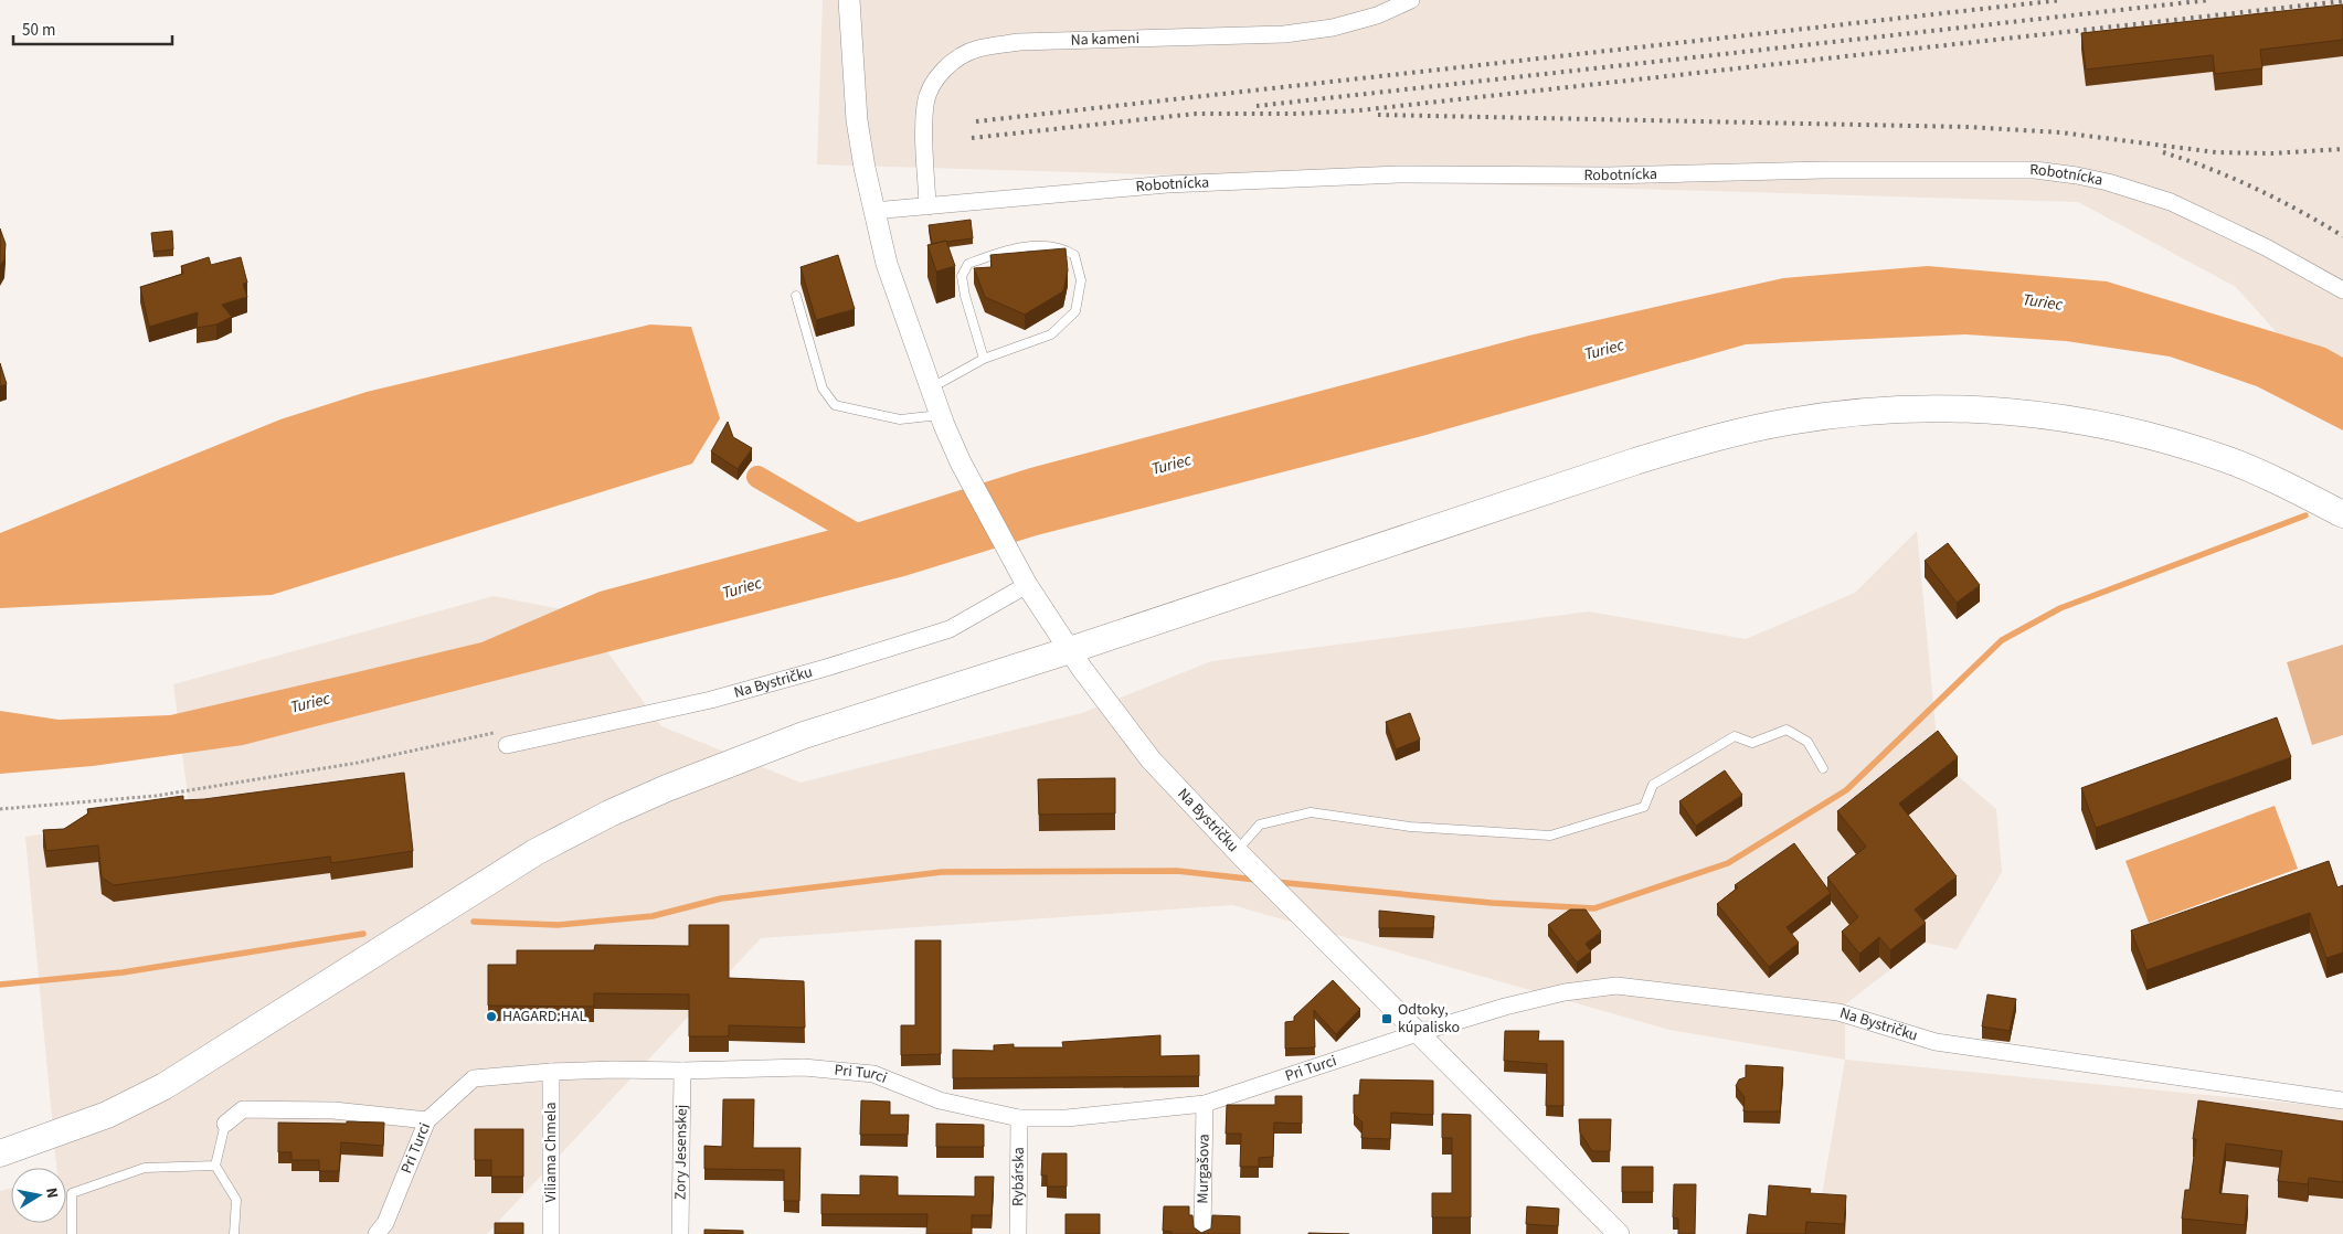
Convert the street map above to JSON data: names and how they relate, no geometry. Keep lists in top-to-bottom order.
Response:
{
  "streets": {
    "street": [
      "Na kameni",
      "Robotnícka",
      "Na Bystričku",
      "Pri Turci",
      "Viliama Chmela",
      "Zory Jesenskej",
      "Murgašova",
      "Rybárska"
    ]
  },
  "crossings": [
    ["Na kameni", "Robotnícka"],
    ["Na Bystričku", "Pri Turci"],
    ["Pri Turci", "Viliama Chmela"],
    ["Pri Turci", "Zory Jesenskej"],
    ["Pri Turci", "Murgašova"],
    ["Pri Turci", "Rybárska"]
  ],
  "water": ["Turiec"],
  "places": {
    "other": ["HAGARD:HAL"],
    "transit": ["Odtoky, kúpalisko"]
  },
  "scale_bar": "50 m",
  "north": "right"
}
